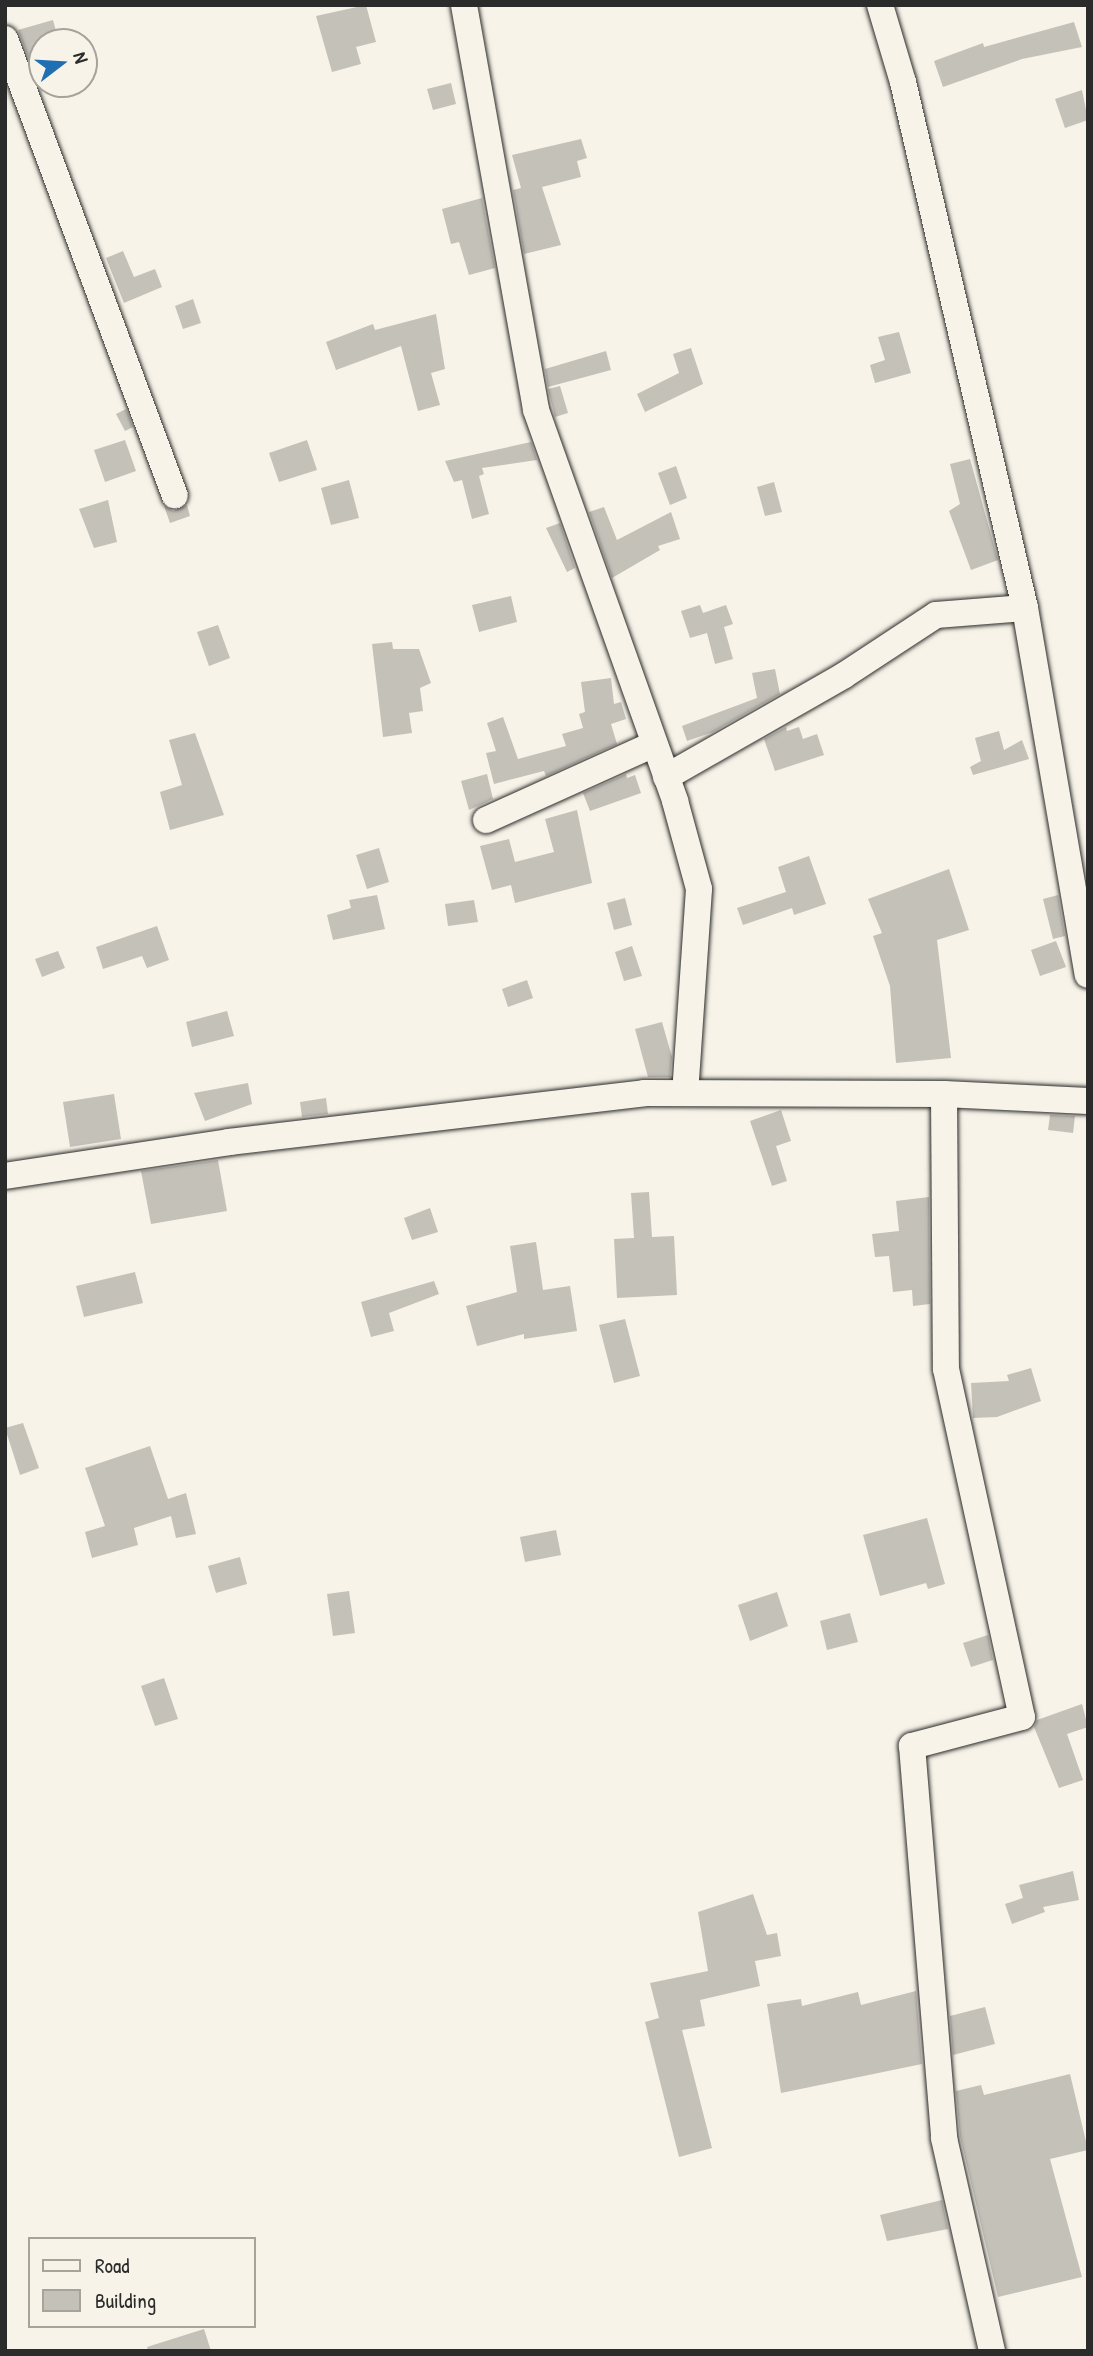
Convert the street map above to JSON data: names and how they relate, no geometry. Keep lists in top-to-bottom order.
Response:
{
  "legend": ["Road", "Building"],
  "north": "right"
}
